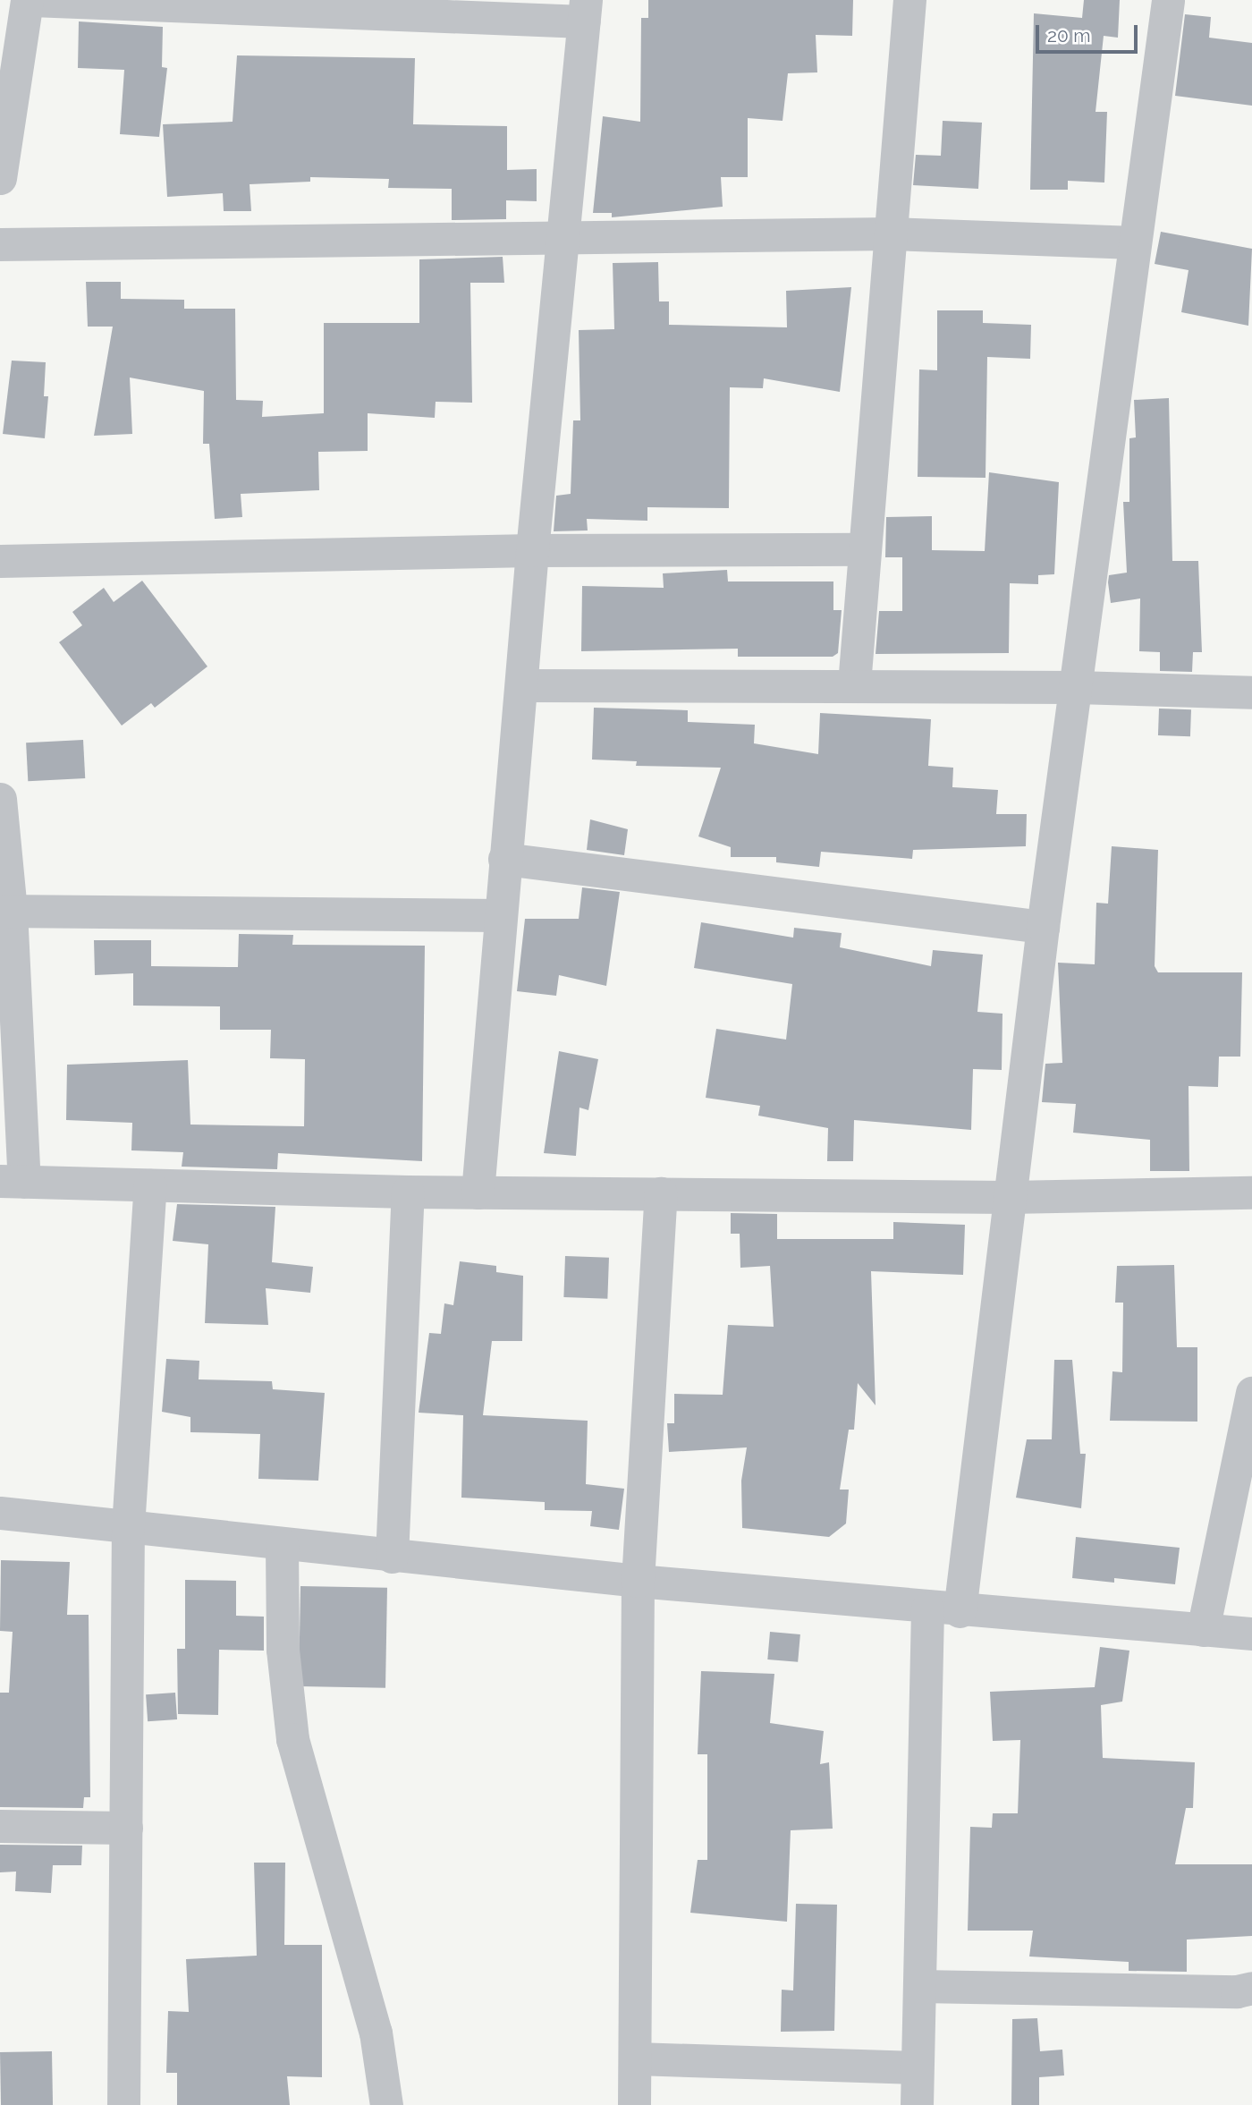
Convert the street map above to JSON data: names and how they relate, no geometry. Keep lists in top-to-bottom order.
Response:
{
  "scale_bar": "20 m"
}
